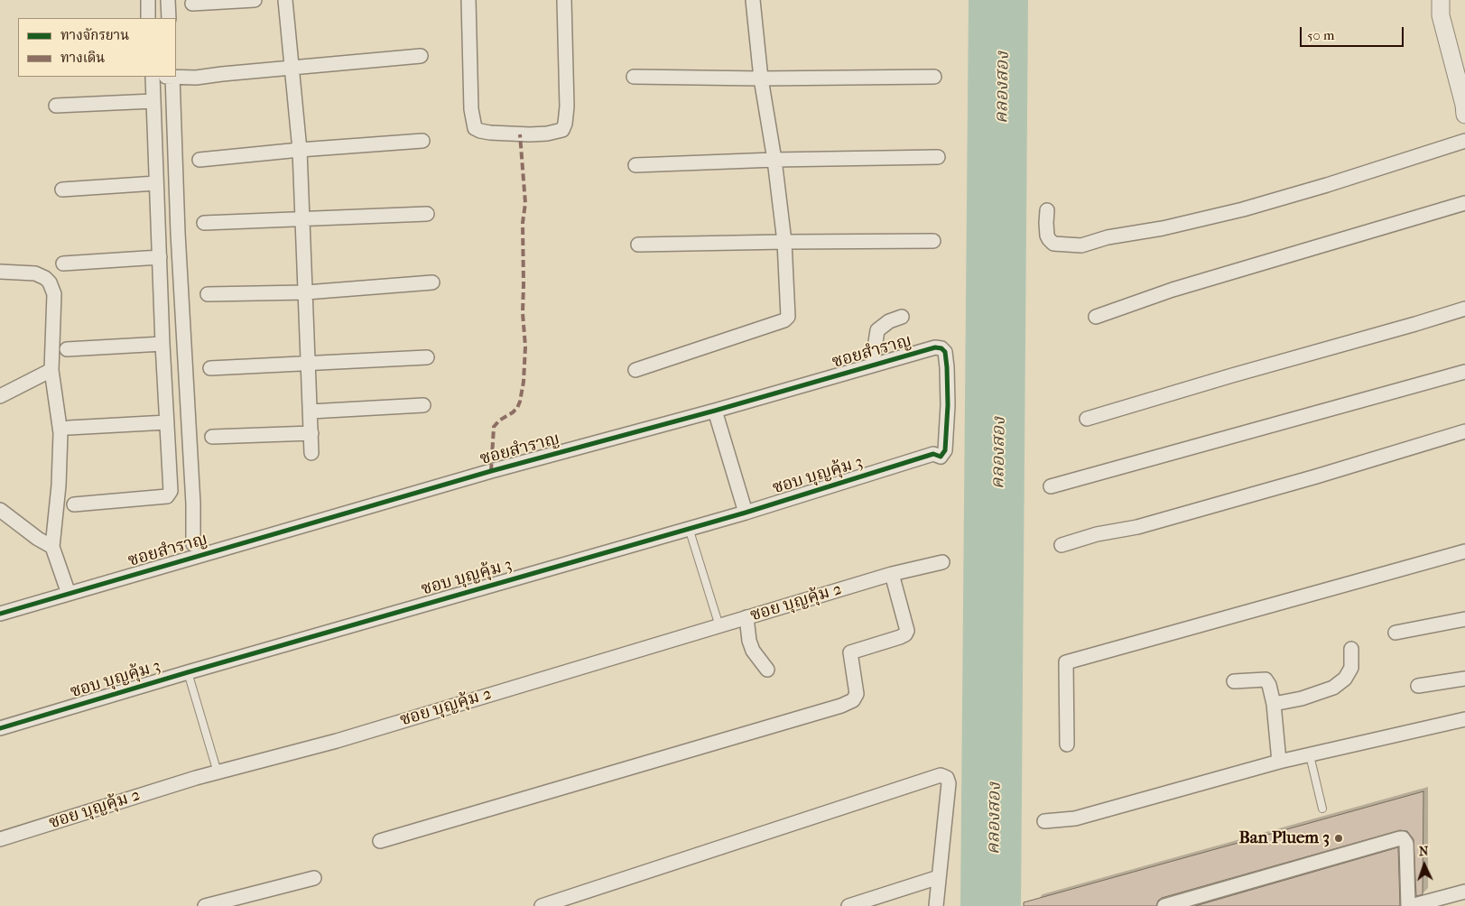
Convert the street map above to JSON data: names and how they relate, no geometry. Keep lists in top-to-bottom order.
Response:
{
  "streets": {
    "street": ["ซอยสำราญ", "ซอบ บุญคุ้ม 3", "ซอย บุญคุ้ม 2"]
  },
  "crossings": [
    ["ซอยสำราญ", "ซอบ บุญคุ้ม 3"]
  ],
  "water": ["คลองสอง"],
  "places": ["Ban Pluem 3"],
  "legend": ["ทางจักรยาน", "ทางเดิน"],
  "scale_bar": "50 m",
  "north": "top"
}
